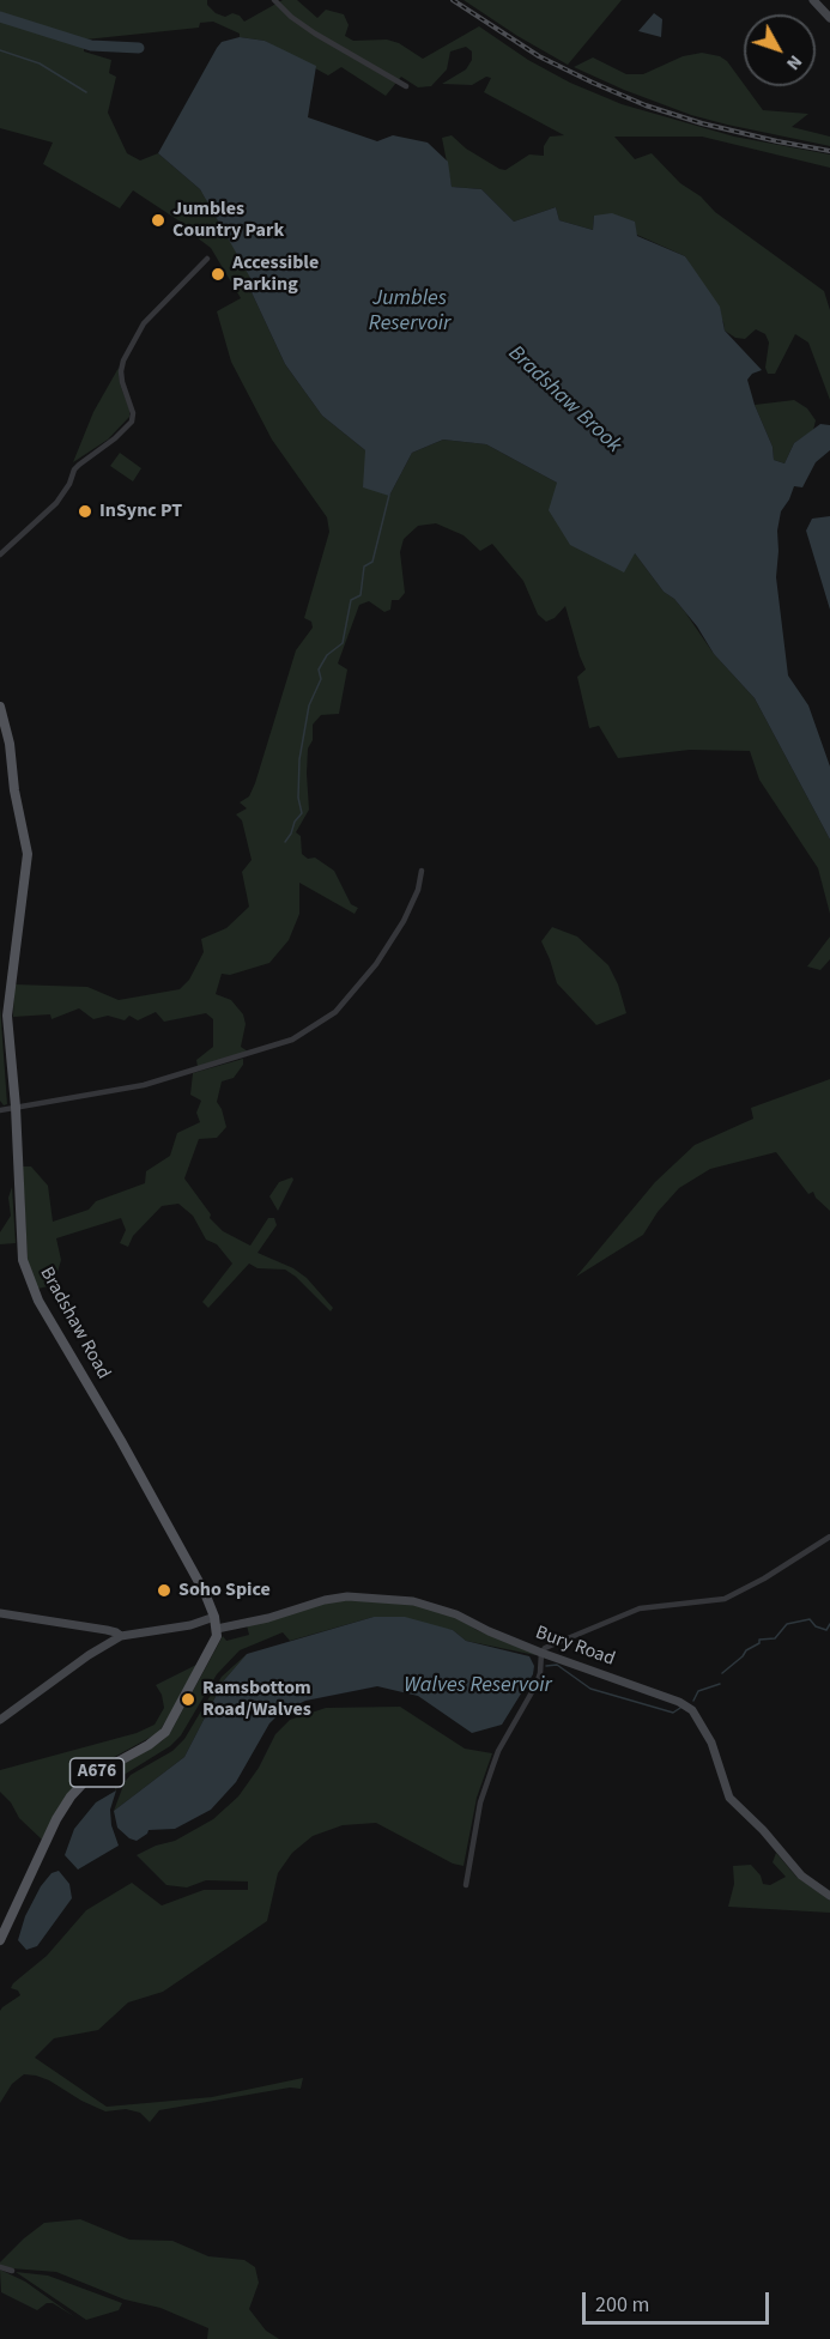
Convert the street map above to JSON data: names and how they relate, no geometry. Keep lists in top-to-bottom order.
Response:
{
  "streets": {
    "main road": ["Bradshaw Road", "A676"],
    "street": ["Bury Road"]
  },
  "crossings": [
    ["Bradshaw Road", "Bury Road"],
    ["Bradshaw Road", "A676"],
    ["Bury Road", "A676"]
  ],
  "water": ["Jumbles Reservoir", "Bradshaw Brook", "Walves Reservoir"],
  "places": [
    "Jumbles Country Park",
    "Accessible Parking",
    "InSync PT",
    "Soho Spice",
    "Ramsbottom Road/Walves"
  ],
  "scale_bar": "200 m",
  "north": "bottom right"
}
